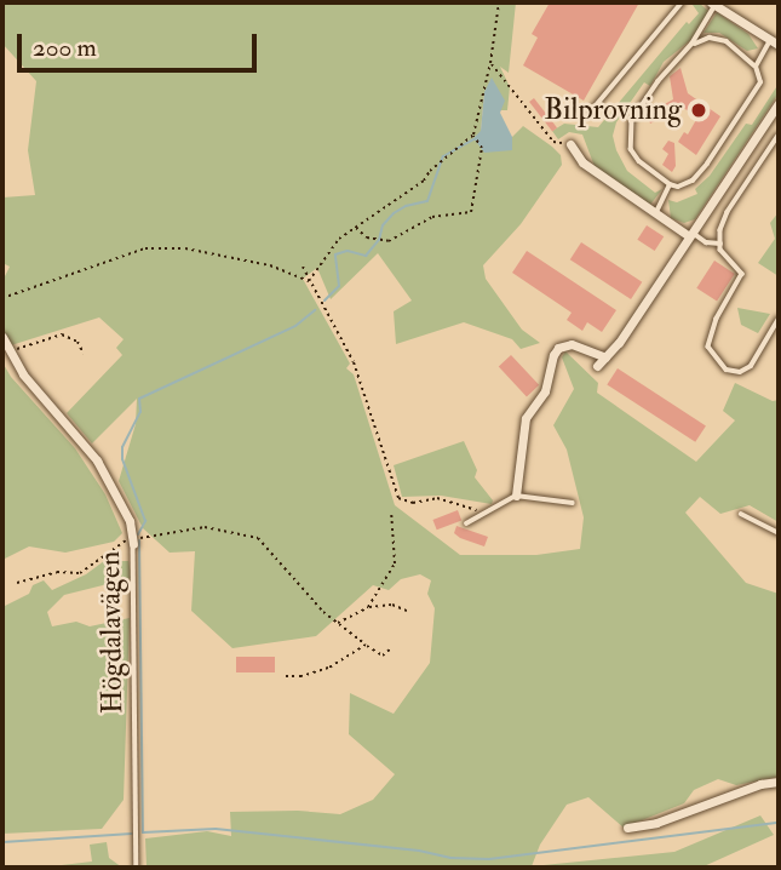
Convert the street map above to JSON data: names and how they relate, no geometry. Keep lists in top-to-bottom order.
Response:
{
  "streets": {
    "street": ["Högdalavägen"]
  },
  "places": ["Bilprovning"],
  "scale_bar": "200 m"
}
